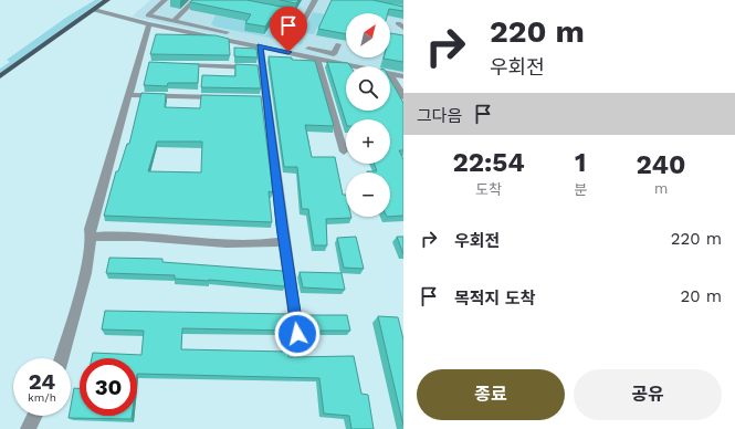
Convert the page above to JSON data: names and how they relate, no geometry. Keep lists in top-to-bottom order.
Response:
{
  "north": "top right",
  "page": {
    "turn": ["220 m", "우회전"],
    "map_buttons": ["+", "−"],
    "then": "그다음",
    "eta": [
      "22:54",
      "도착",
      "1",
      "분",
      "240",
      "m"
    ],
    "list": [
      {
        "name": "우회전",
        "value": "220 m"
      },
      {
        "name": "목적지 도착",
        "value": "20 m"
      }
    ],
    "speed": "24 km/h",
    "limit": "30",
    "buttons": ["종료", "공유"]
  }
}
